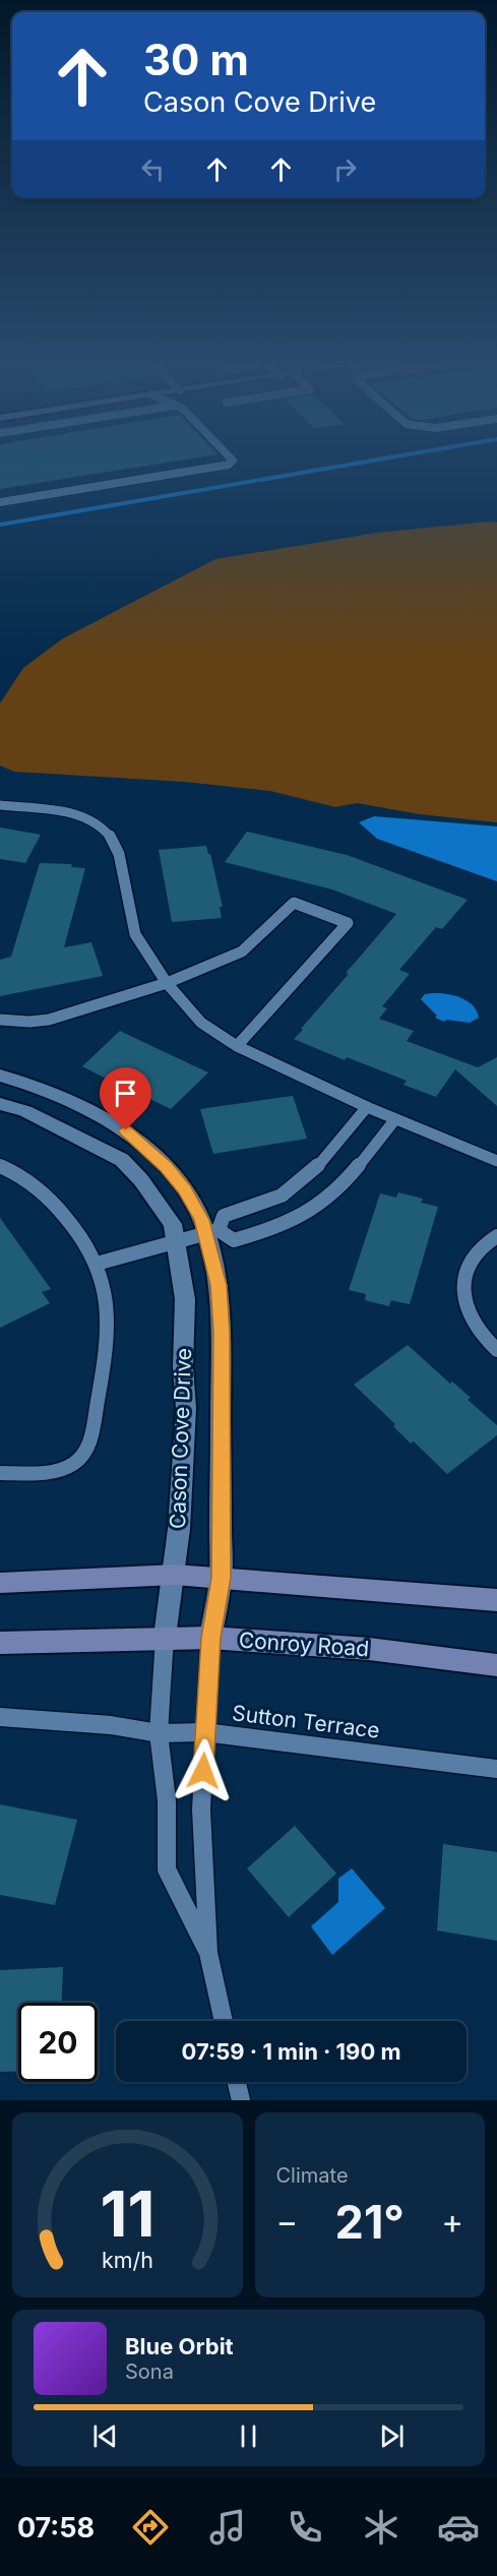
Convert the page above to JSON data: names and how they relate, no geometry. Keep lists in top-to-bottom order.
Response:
{
  "streets": {
    "main road": ["Conroy Road"],
    "street": ["Cason Cove Drive"],
    "lane": ["Sutton Terrace"]
  },
  "crossings": [
    ["Cason Cove Drive", "Conroy Road"]
  ],
  "page": {
    "turn": ["30 m", "Cason Cove Drive"],
    "limit": "20",
    "trip": "07:59 · 1 min · 190 m",
    "tile": "Climate",
    "heat": ["−", "21°", "+"],
    "song": ["Blue Orbit", "Sona"],
    "tabs": "07:58",
    "gauge": ["11", "km/h"]
  }
}
